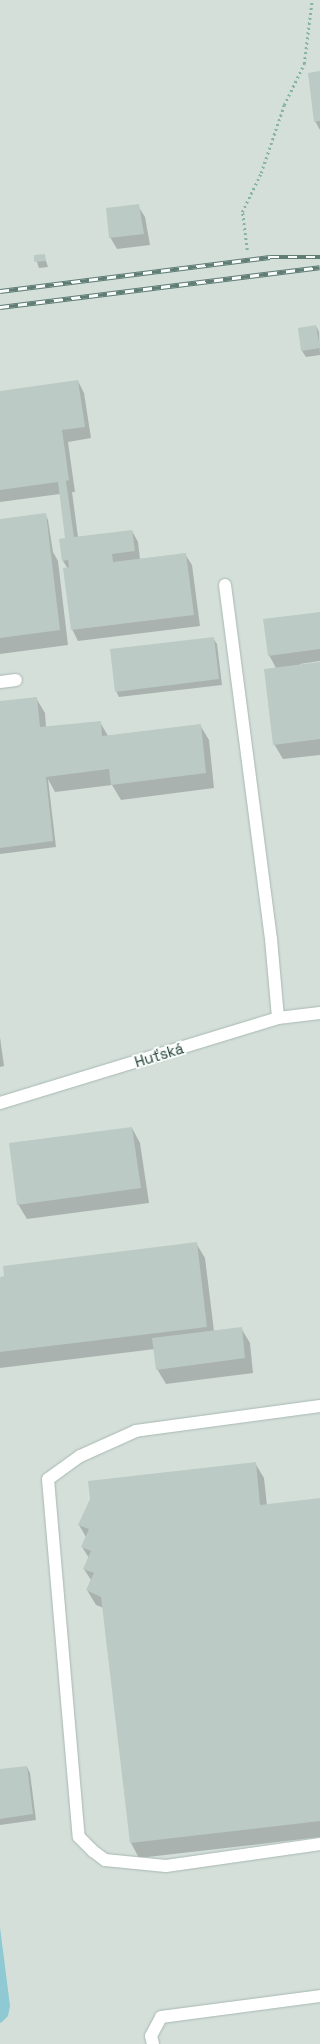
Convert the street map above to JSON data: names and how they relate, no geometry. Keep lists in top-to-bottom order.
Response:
{
  "streets": {
    "street": ["Huťská"]
  }
}
